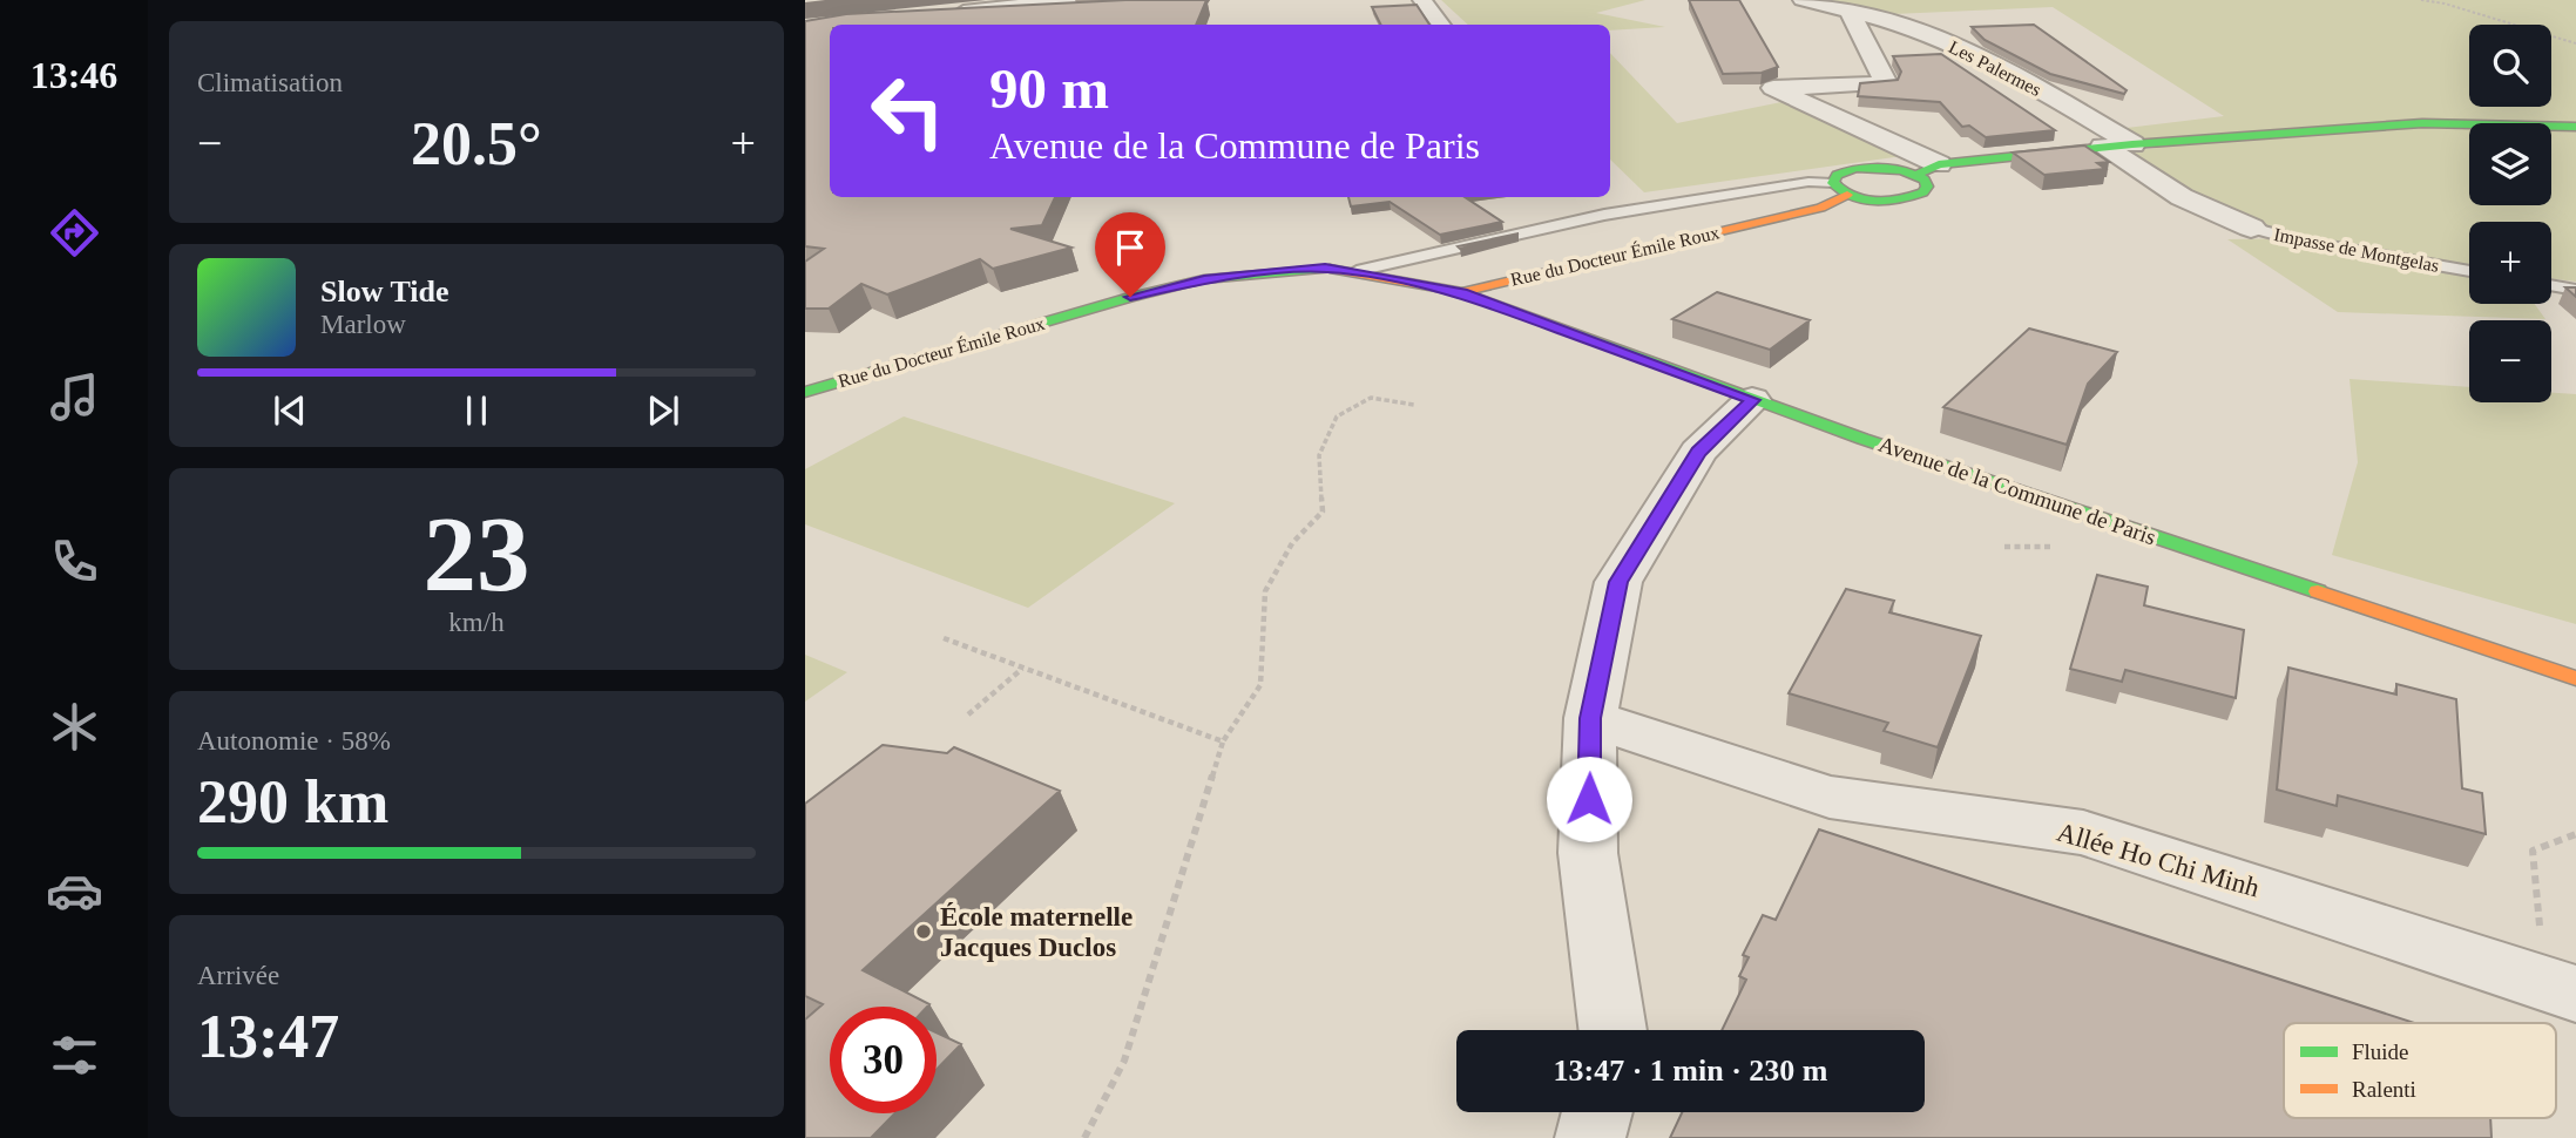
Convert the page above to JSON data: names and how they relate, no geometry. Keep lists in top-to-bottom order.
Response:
{
  "streets": {
    "street": [
      "Les Palermes",
      "Impasse de Montgelas",
      "Rue du Docteur Émile Roux",
      "Avenue de la Commune de Paris",
      "Allée Ho Chi Minh"
    ]
  },
  "crossings": [
    ["Rue du Docteur Émile Roux", "Avenue de la Commune de Paris"]
  ],
  "places": ["École maternelle Jacques Duclos"],
  "legend": ["Fluide", "Ralenti"],
  "page": {
    "tabs": "13:46",
    "tile": [
      "Climatisation",
      ["23", "km/h"],
      ["Autonomie · 58%", "290 km"],
      ["Arrivée", "13:47"]
    ],
    "map_buttons": ["+", "−"],
    "turn": ["90 m", "Avenue de la Commune de Paris"],
    "heat": ["−", "20.5°", "+"],
    "song": ["Slow Tide", "Marlow"],
    "limit": "30",
    "trip": "13:47 · 1 min · 230 m"
  }
}
